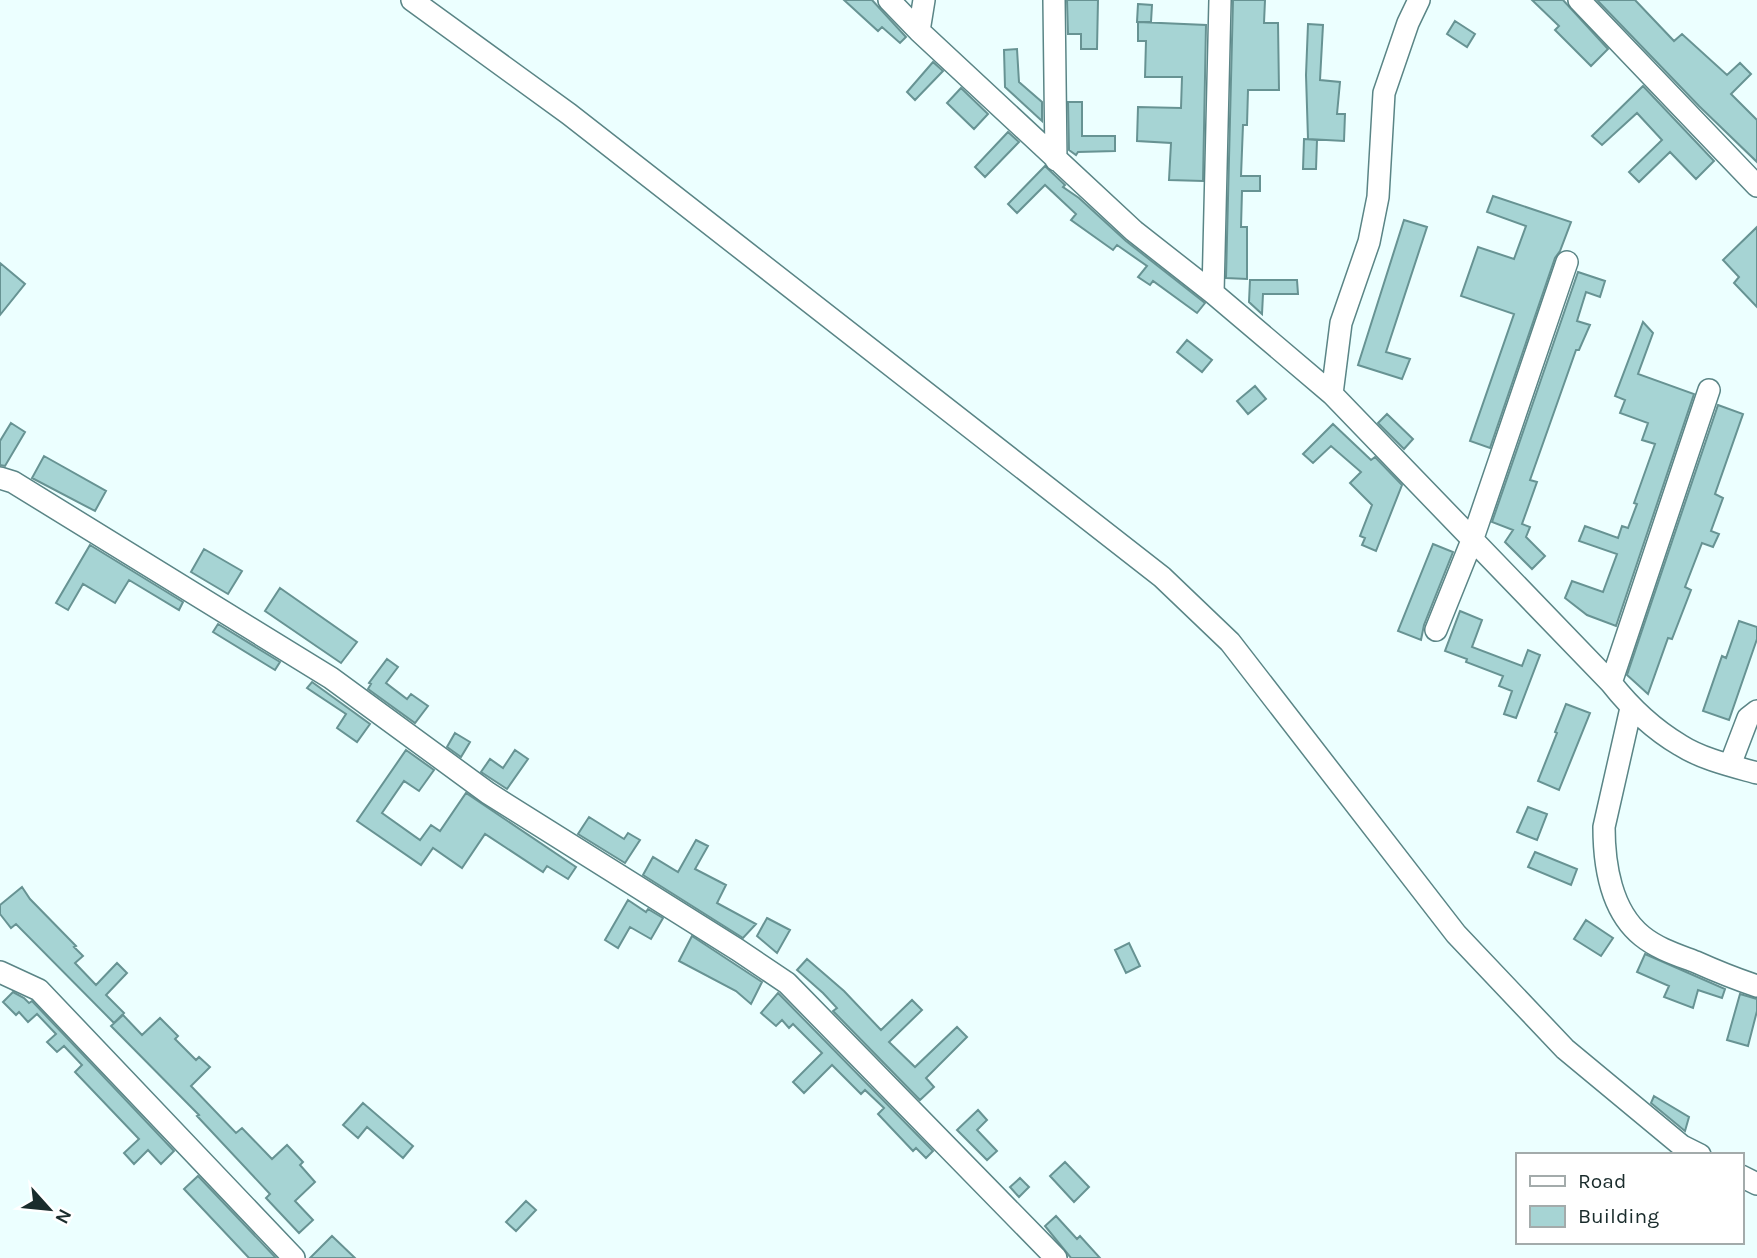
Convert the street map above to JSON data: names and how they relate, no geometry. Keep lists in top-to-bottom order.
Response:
{
  "legend": ["Road", "Building"],
  "north": "bottom right"
}
